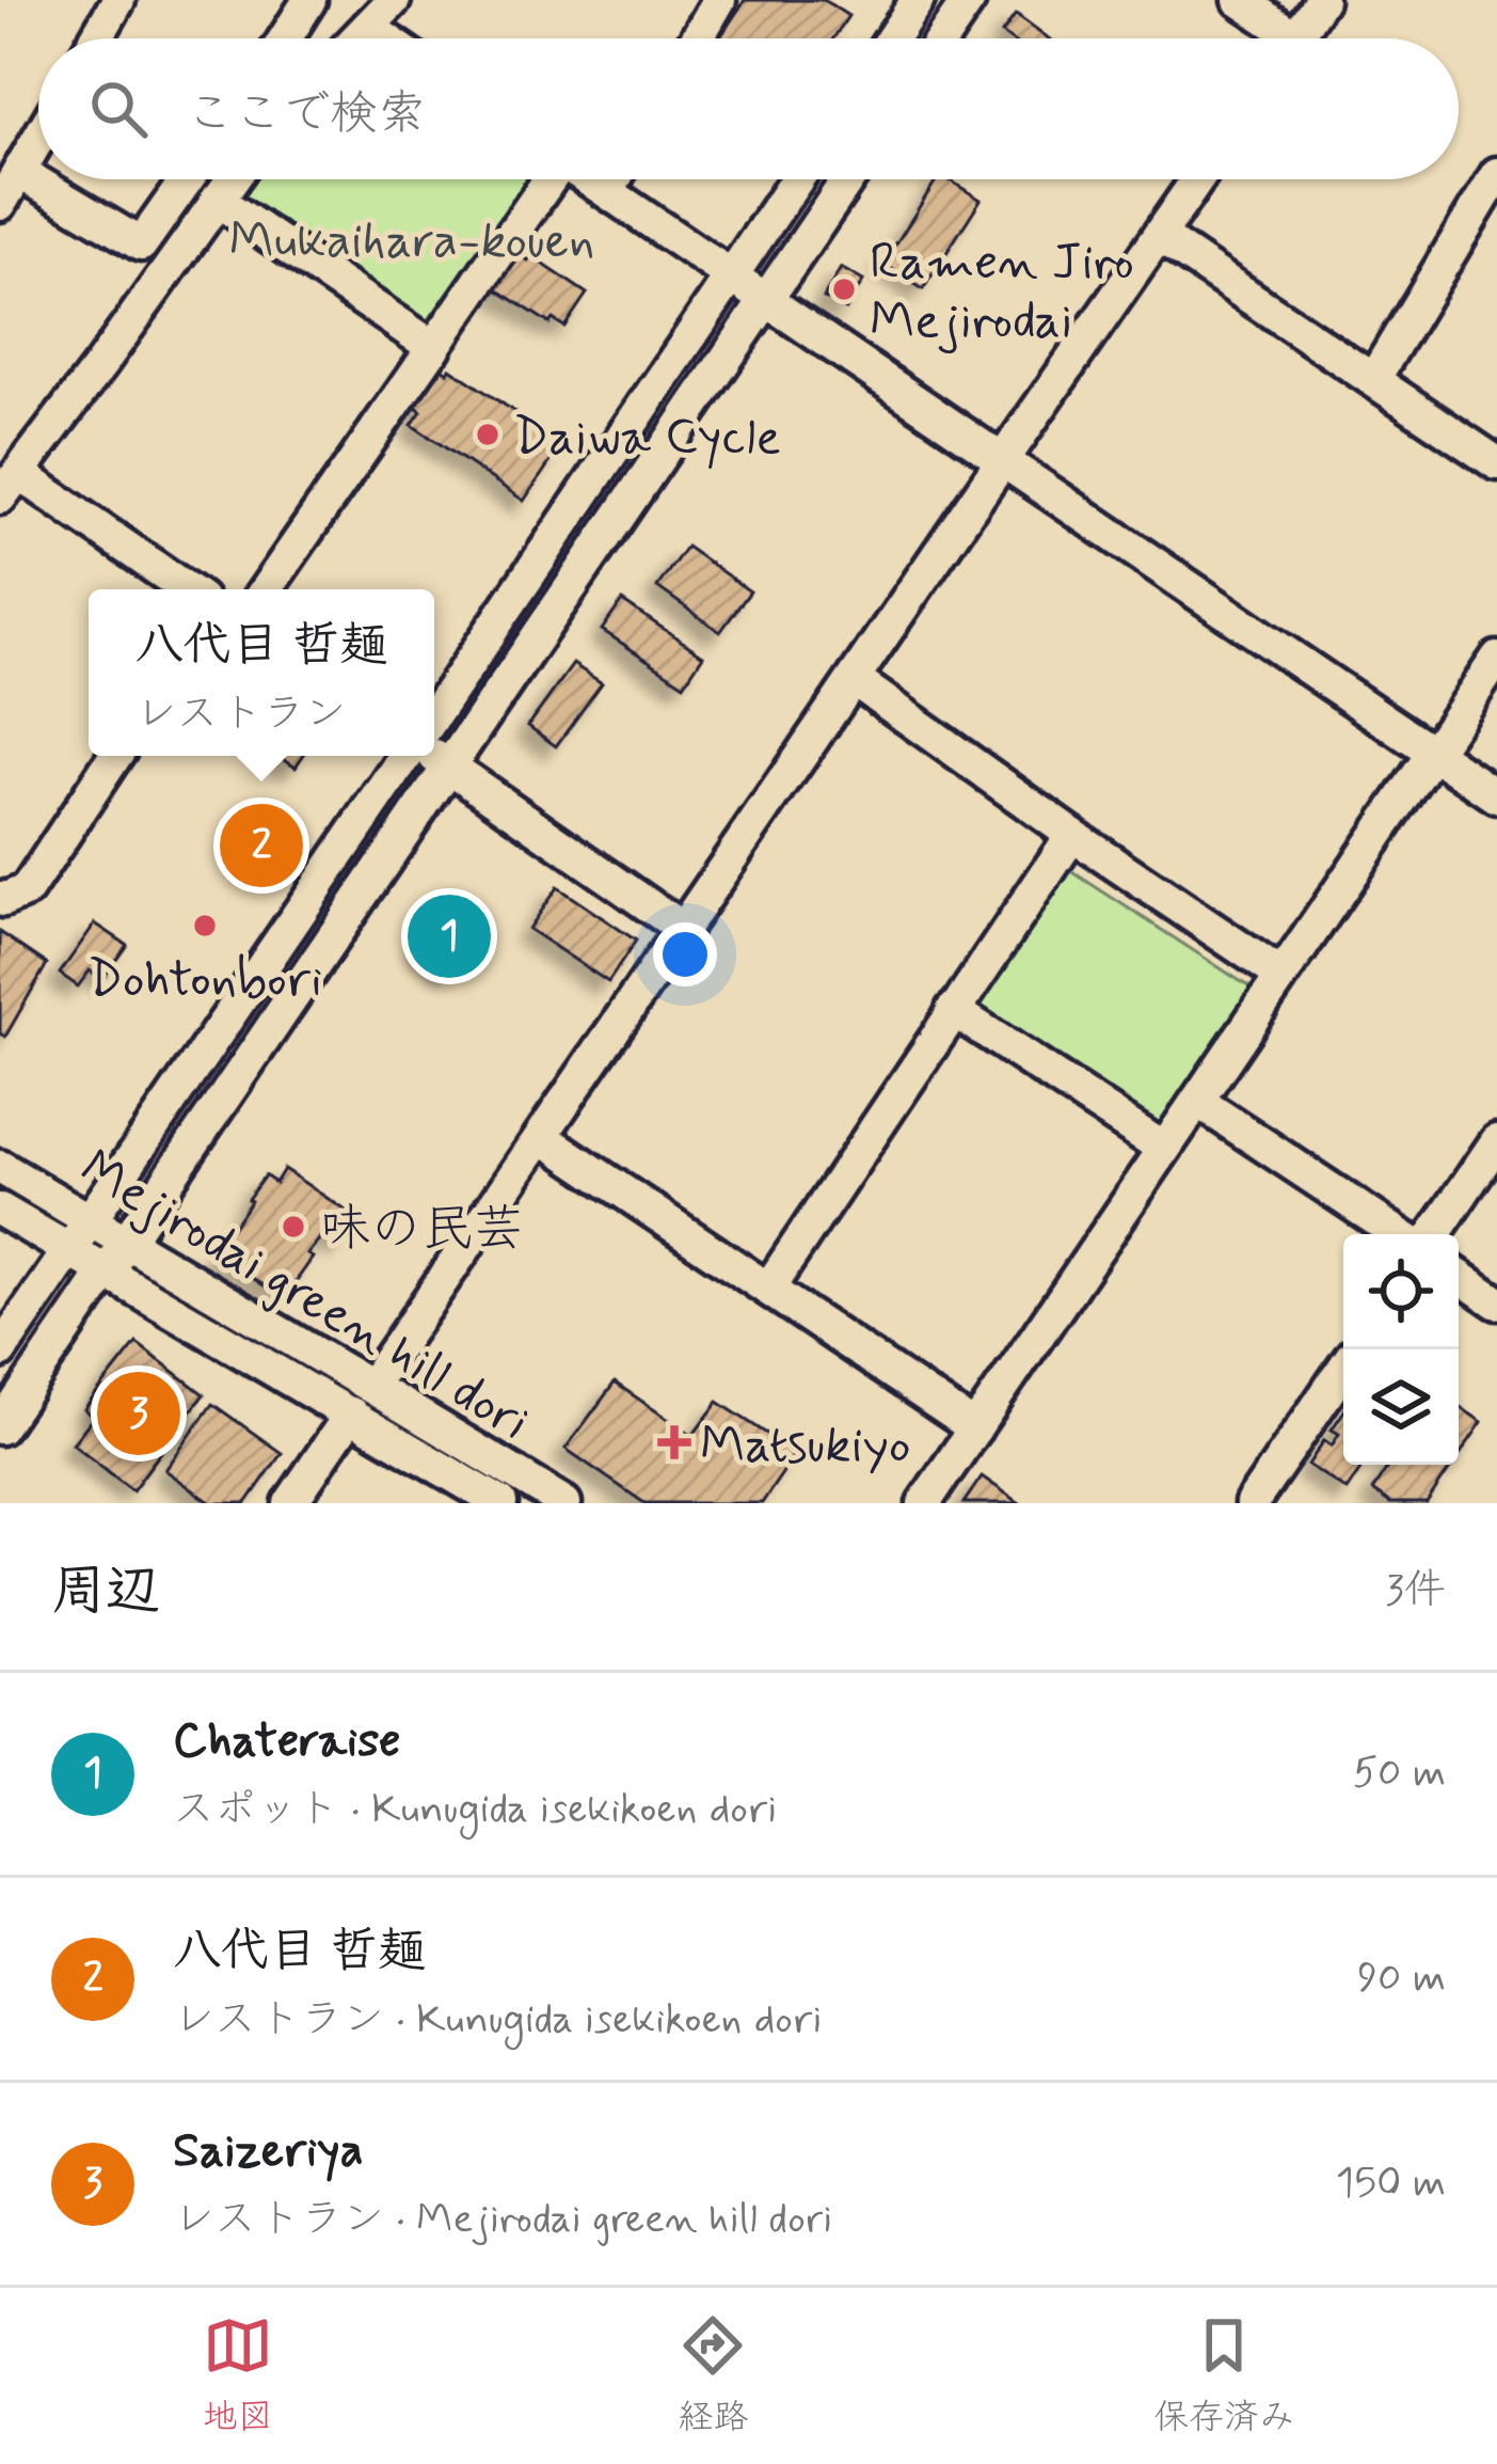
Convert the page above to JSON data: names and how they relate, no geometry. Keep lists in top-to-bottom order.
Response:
{
  "streets": {
    "street": ["Mejirodai green hill dori"]
  },
  "parks": ["Mukaihara-kouen"],
  "places": {
    "other": [
      "Ramen Jiro Mejirodai",
      "Daiwa Cycle",
      "Dohtonbori",
      "味の民芸"
    ],
    "health": ["Matsukiyo"]
  },
  "page": {
    "search": "ここで検索",
    "popup": ["八代目 哲麺", "レストラン"],
    "pins": ["2", "1", "3"],
    "heading": ["周辺", "3件"],
    "list": [
      {
        "mark": "1",
        "name": "Chateraise",
        "note": "スポット · Kunugida isekikoen dori",
        "value": "50 m"
      },
      {
        "mark": "2",
        "name": "八代目 哲麺",
        "note": "レストラン · Kunugida isekikoen dori",
        "value": "90 m"
      },
      {
        "mark": "3",
        "name": "Saizeriya",
        "note": "レストラン · Mejirodai green hill dori",
        "value": "150 m"
      }
    ],
    "nav": ["地図", "経路", "保存済み"]
  }
}
